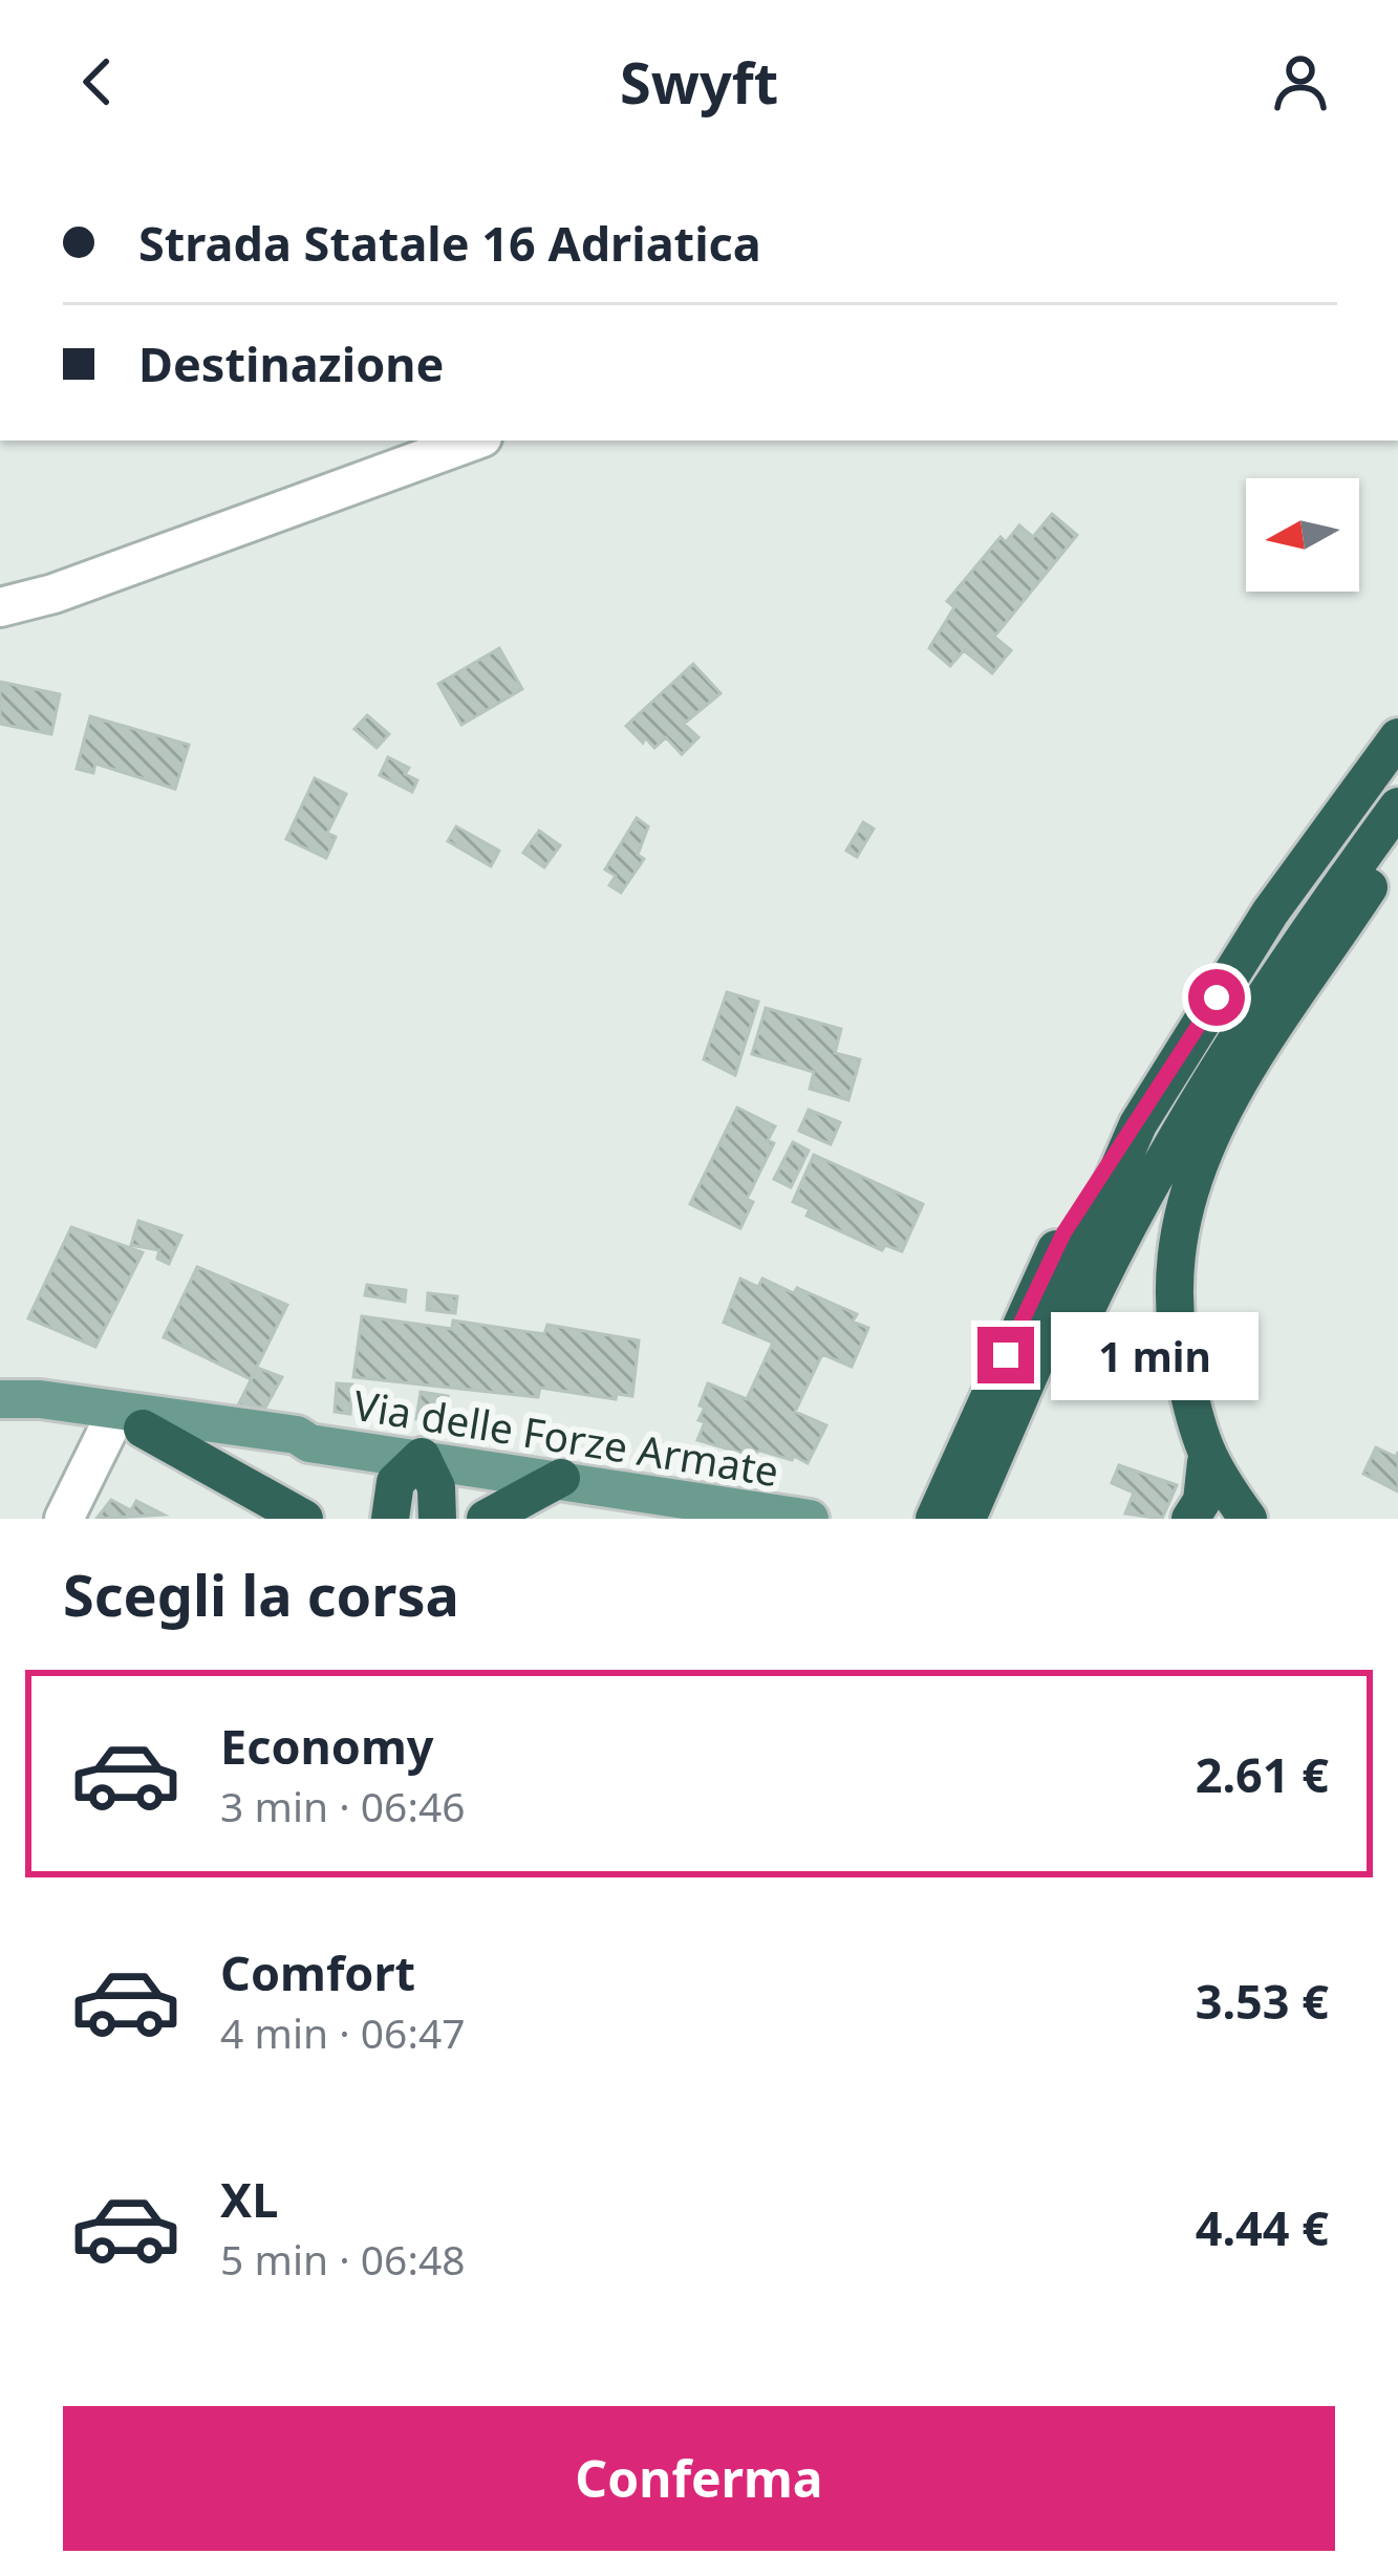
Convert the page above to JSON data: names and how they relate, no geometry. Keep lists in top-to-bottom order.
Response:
{
  "streets": {
    "main road": ["Via delle Forze Armate"]
  },
  "north": "left",
  "page": {
    "header": "Swyft",
    "banner": ["Strada Statale 16 Adriatica", "Destinazione"],
    "bubble": "1 min",
    "heading": "Scegli la corsa",
    "list": [
      {
        "name": "Economy",
        "note": "3 min · 06:46",
        "value": "2.61 €"
      },
      {
        "name": "Comfort",
        "note": "4 min · 06:47",
        "value": "3.53 €"
      },
      {
        "name": "XL",
        "note": "5 min · 06:48",
        "value": "4.44 €"
      }
    ],
    "buttons": "Conferma"
  }
}
